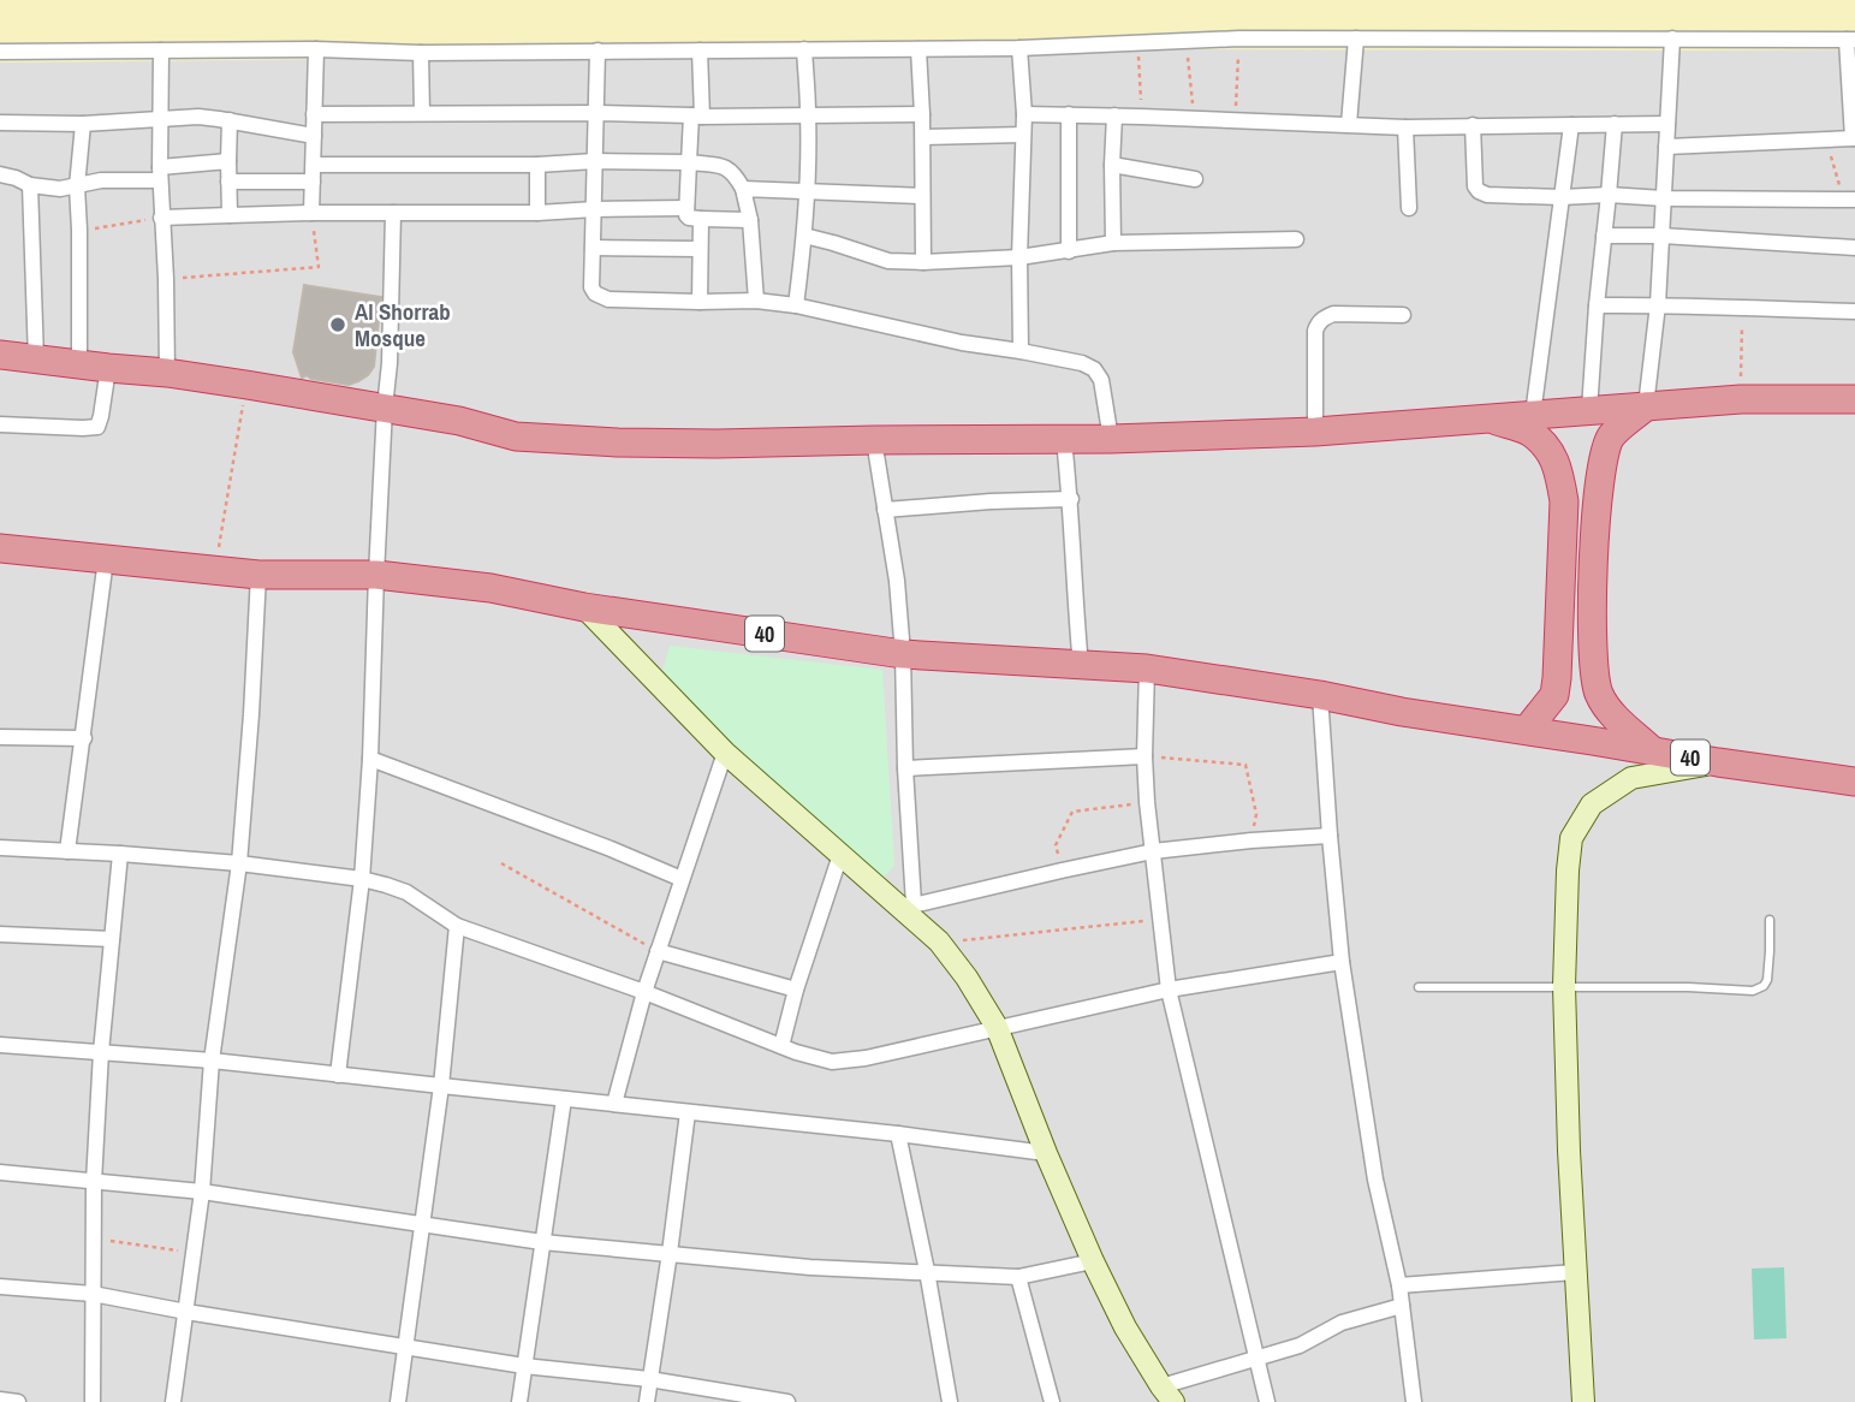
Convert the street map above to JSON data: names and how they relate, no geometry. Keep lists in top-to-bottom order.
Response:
{
  "streets": {
    "highway": ["40"]
  },
  "places": ["Al Shorrab Mosque"]
}
